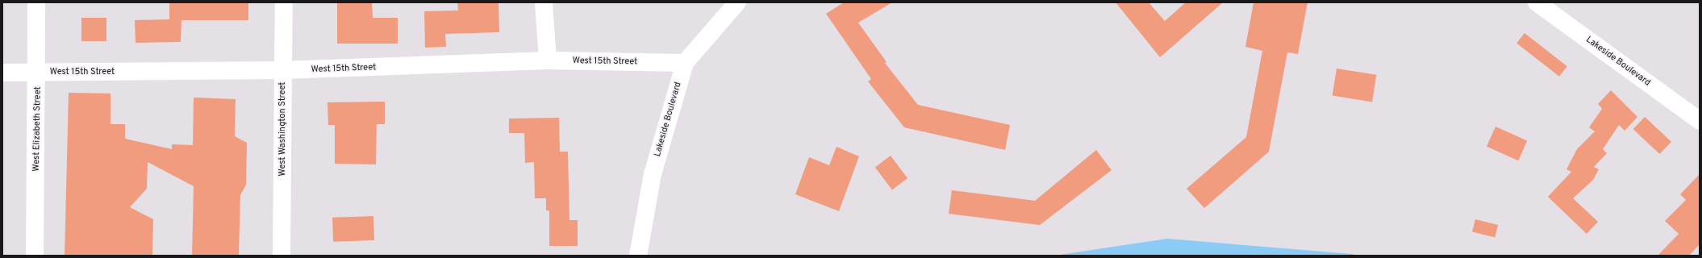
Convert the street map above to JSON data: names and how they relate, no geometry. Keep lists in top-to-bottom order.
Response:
{
  "streets": {
    "street": [
      "West 15th Street",
      "Lakeside Boulevard",
      "West Elizabeth Street",
      "West Washington Street"
    ]
  },
  "crossings": [
    ["West 15th Street", "Lakeside Boulevard"],
    ["West 15th Street", "West Elizabeth Street"],
    ["West 15th Street", "West Washington Street"]
  ]
}
